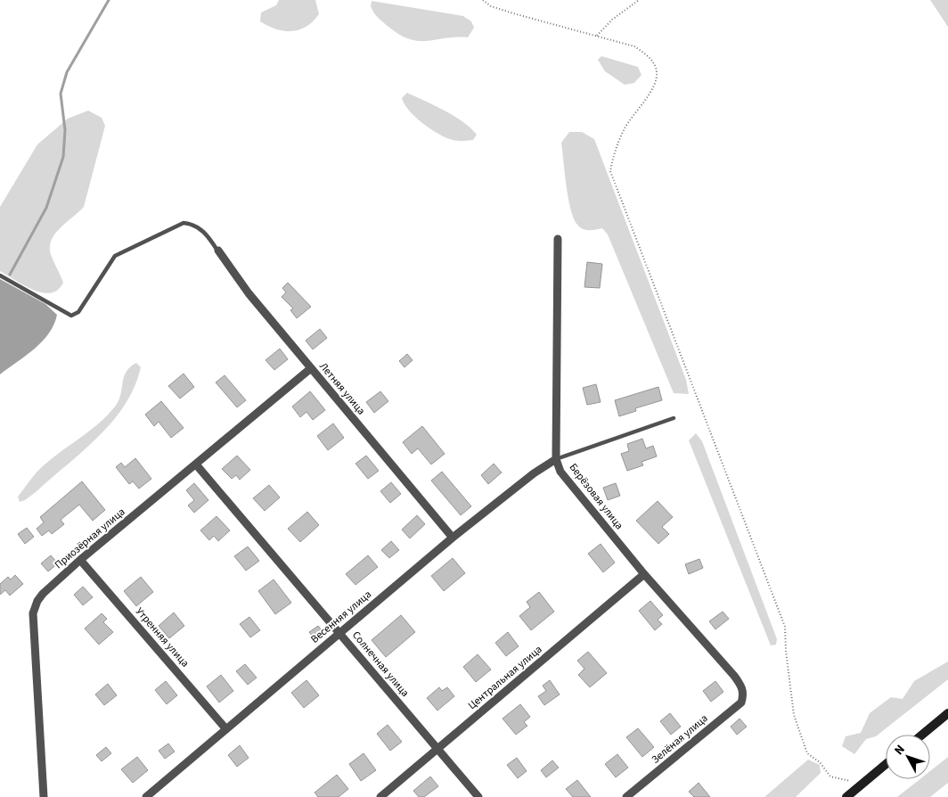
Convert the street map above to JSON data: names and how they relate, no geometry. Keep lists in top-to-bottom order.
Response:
{
  "streets": {
    "street": [
      "Летняя улица",
      "Берёзовая улица",
      "Приозёрная улица",
      "Весенняя улица",
      "Утренняя улица",
      "Солнечная улица",
      "Центральная улица",
      "Зелёная улица"
    ]
  },
  "crossings": [
    ["Летняя улица", "Приозёрная улица"],
    ["Летняя улица", "Весенняя улица"],
    ["Берёзовая улица", "Весенняя улица"],
    ["Берёзовая улица", "Центральная улица"],
    ["Берёзовая улица", "Зелёная улица"],
    ["Приозёрная улица", "Утренняя улица"],
    ["Приозёрная улица", "Солнечная улица"],
    ["Весенняя улица", "Утренняя улица"],
    ["Весенняя улица", "Солнечная улица"],
    ["Солнечная улица", "Центральная улица"]
  ],
  "north": "top left"
}
